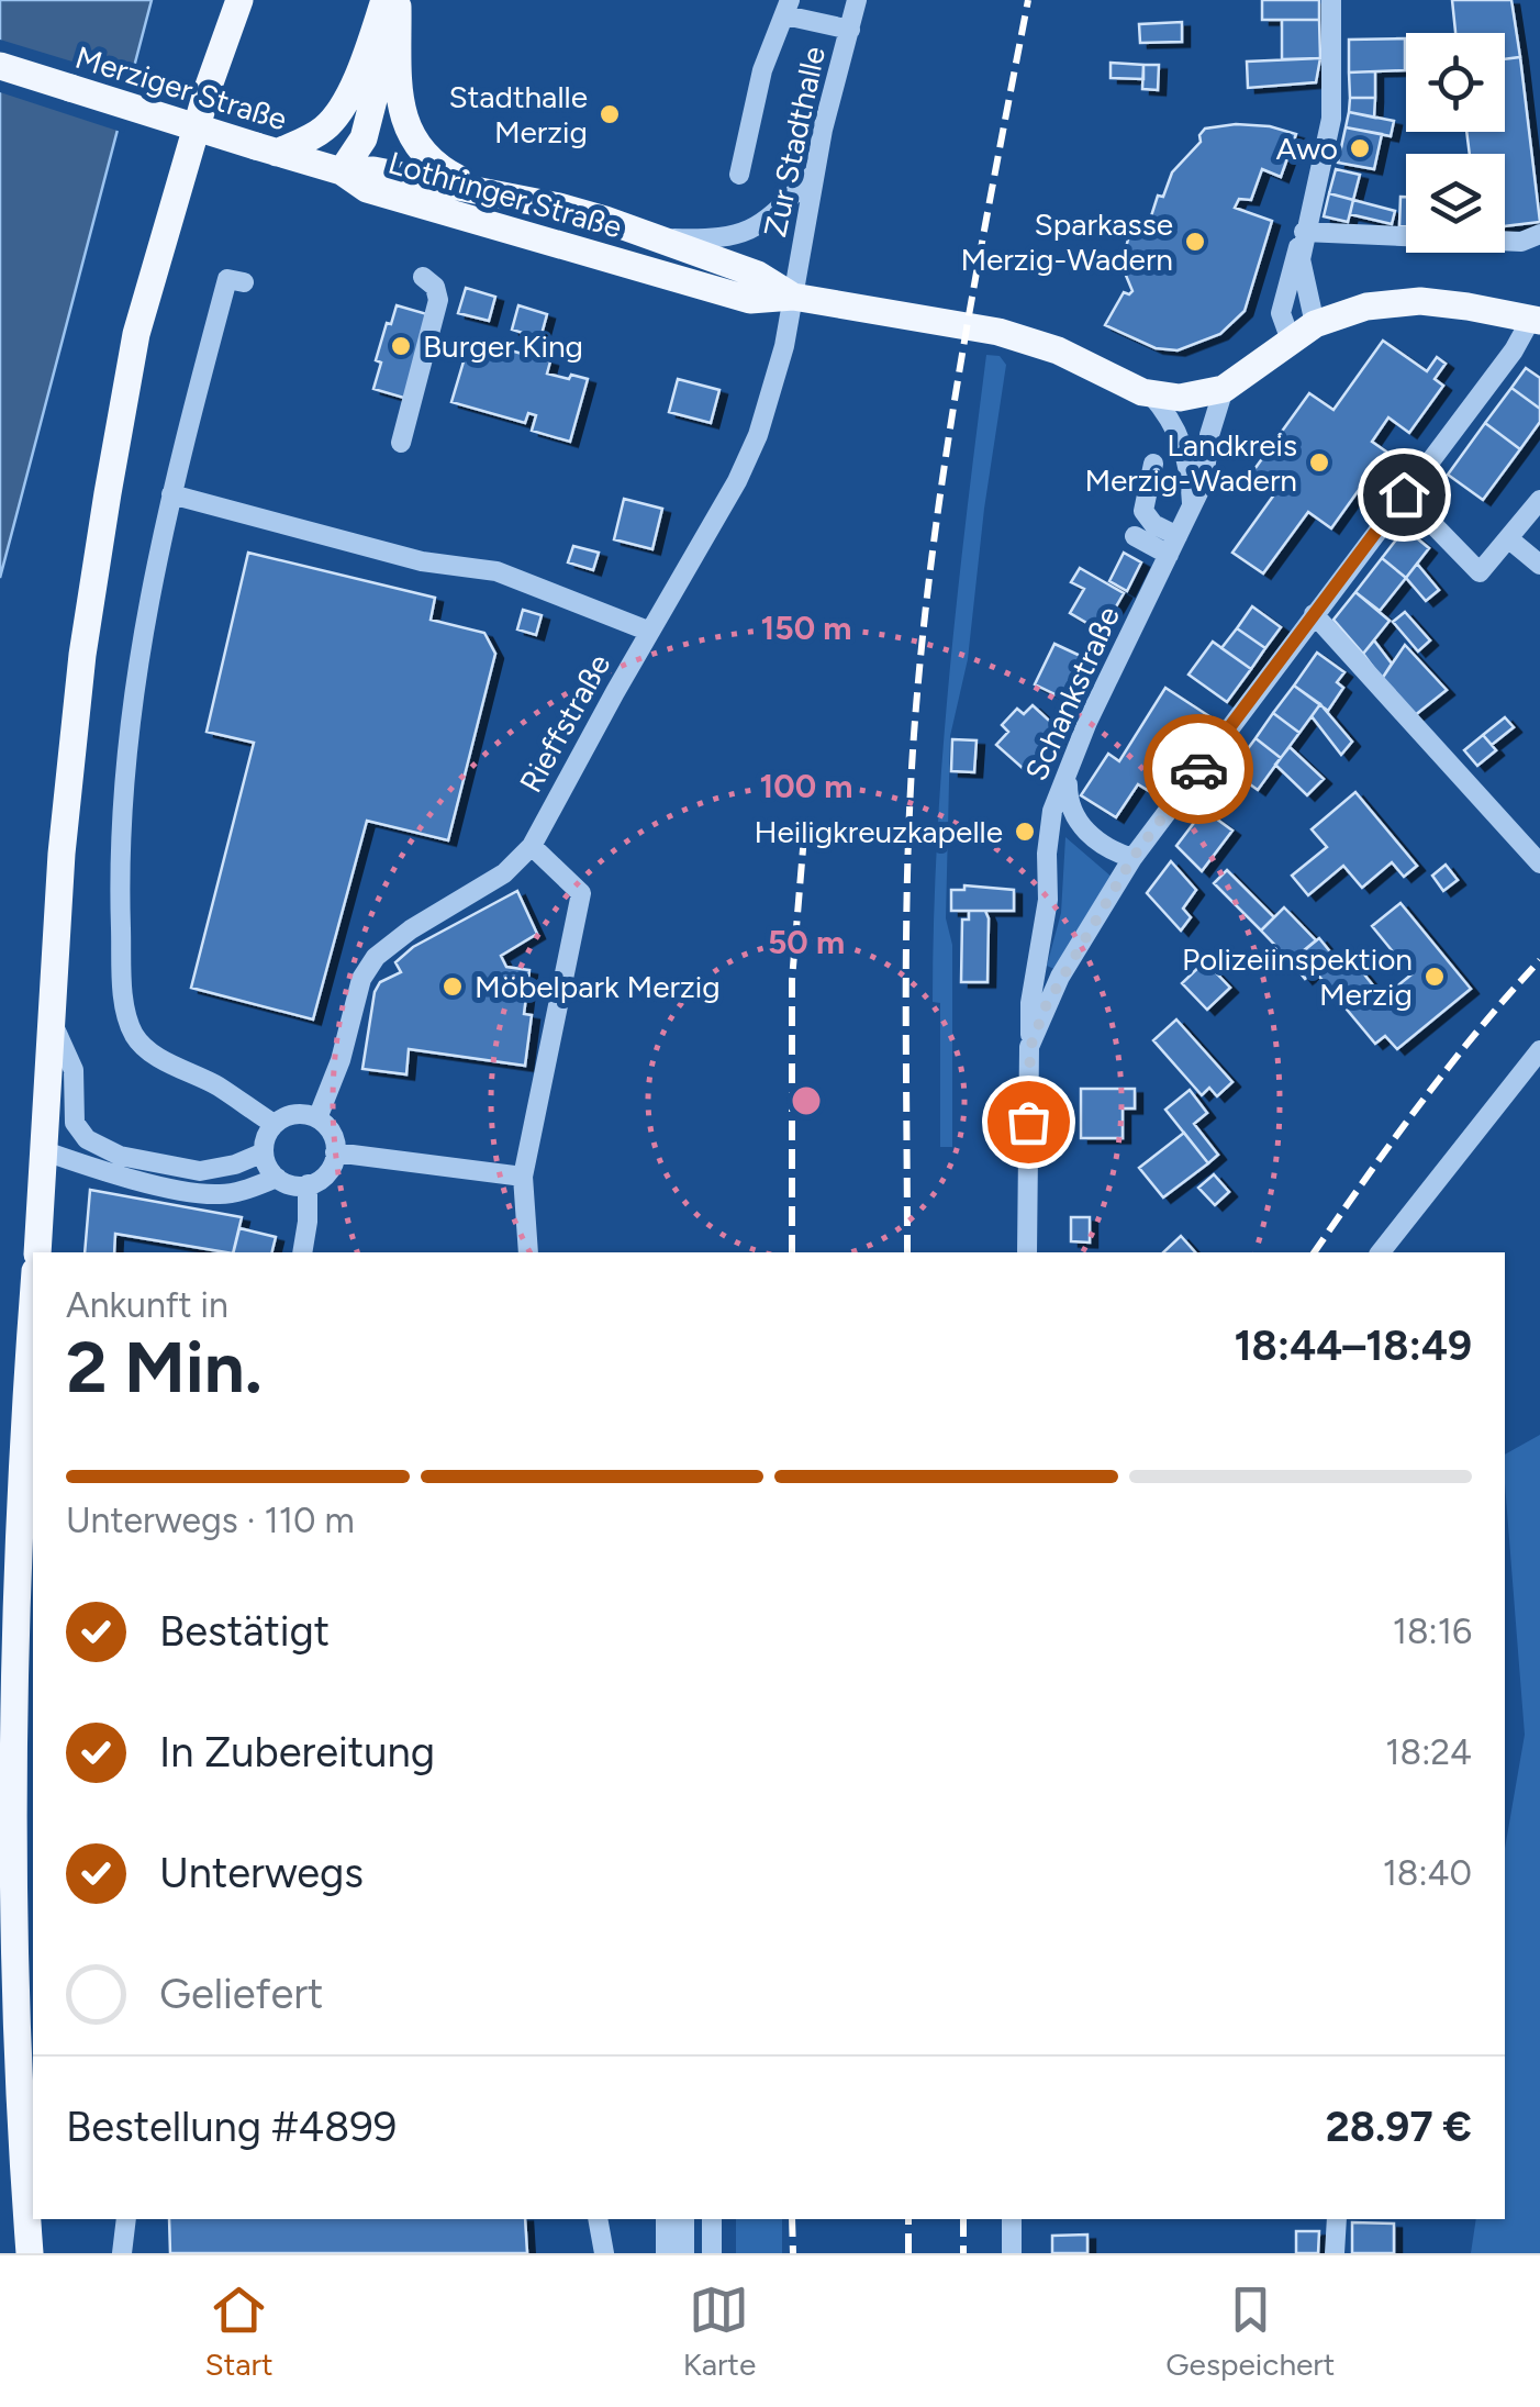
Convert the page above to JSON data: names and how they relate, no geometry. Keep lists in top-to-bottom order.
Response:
{
  "streets": {
    "main road": ["Merziger Straße", "Lothringer Straße"],
    "street": ["Zur Stadthalle", "Schankstraße", "Rieffstraße"]
  },
  "crossings": [
    ["Merziger Straße", "Lothringer Straße"],
    ["Zur Stadthalle", "Lothringer Straße"],
    ["Zur Stadthalle", "Rieffstraße"],
    ["Lothringer Straße", "Schankstraße"],
    ["Lothringer Straße", "Rieffstraße"]
  ],
  "places": [
    "Stadthalle Merzig",
    "Awo",
    "Sparkasse Merzig-Wadern",
    "Burger King",
    "Landkreis Merzig-Wadern",
    "Heiligkreuzkapelle",
    "Polizeiinspektion Merzig",
    "Möbelpark Merzig"
  ],
  "page": {
    "heading": ["2 Min.", "Ankunft in", "18:44–18:49"],
    "panel": ["Bestellung #4899", "28.97 €"],
    "bar": "Unterwegs · 110 m",
    "list": [
      ["Bestätigt", "18:16"],
      ["In Zubereitung", "18:24"],
      ["Unterwegs", "18:40"],
      "Geliefert"
    ],
    "tabs": ["Start", "Karte", "Gespeichert"]
  },
  "rings": ["150 m", "100 m", "50 m"]
}
